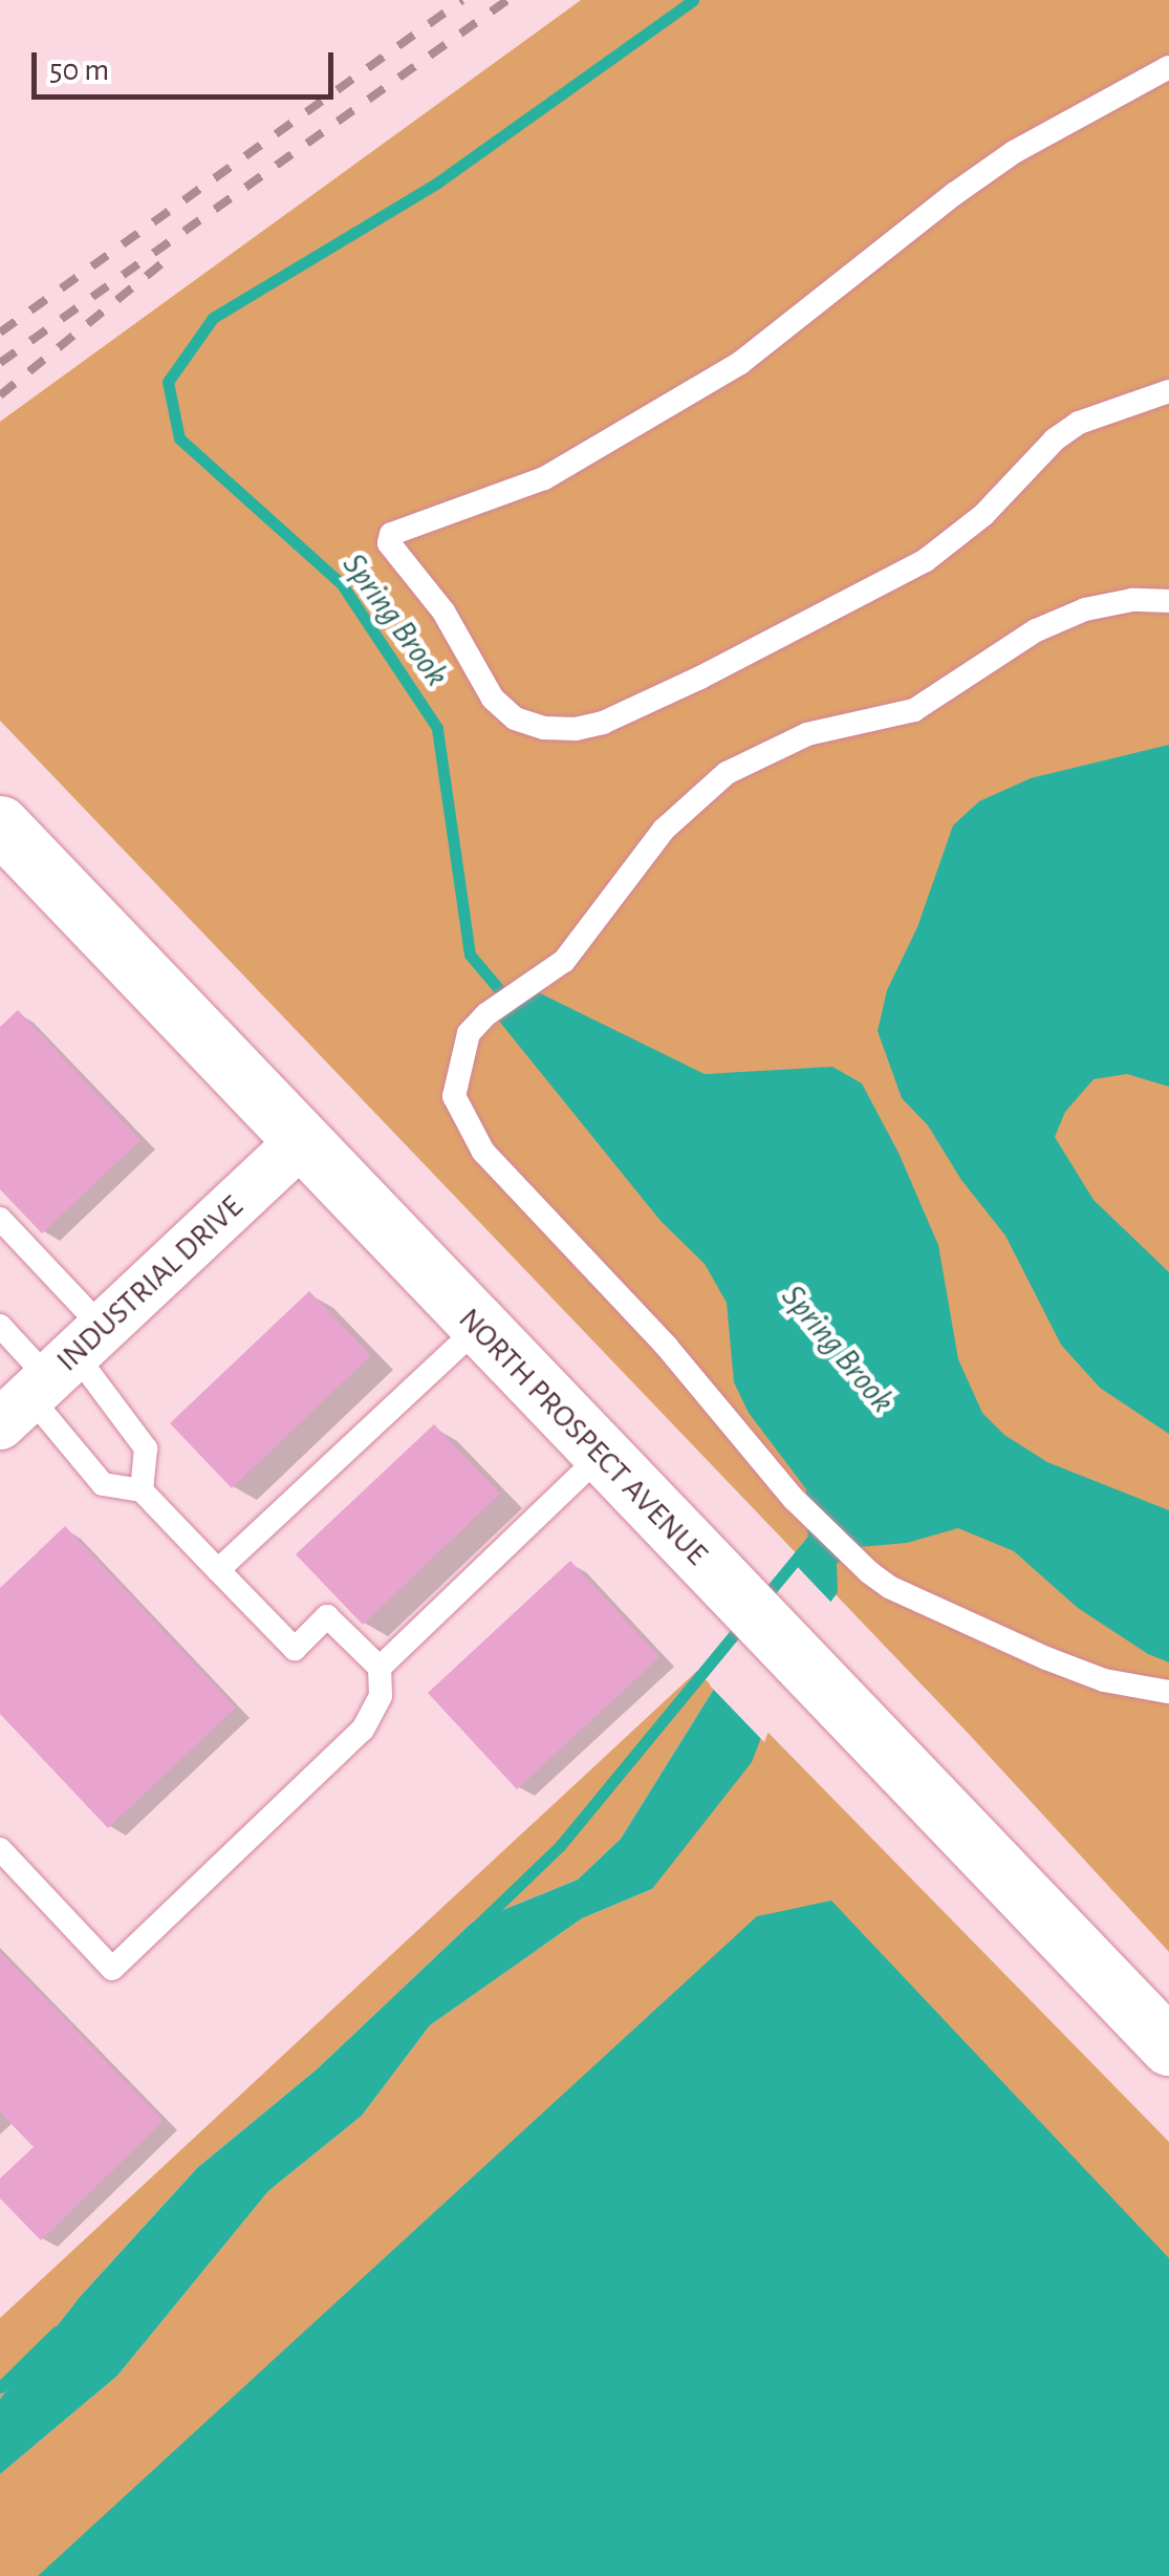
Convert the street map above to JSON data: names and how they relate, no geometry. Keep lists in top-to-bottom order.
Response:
{
  "streets": {
    "main road": ["NORTH PROSPECT AVENUE"],
    "street": ["INDUSTRIAL DRIVE"]
  },
  "crossings": [
    ["INDUSTRIAL DRIVE", "NORTH PROSPECT AVENUE"]
  ],
  "water": ["Spring Brook"],
  "scale_bar": "50 m"
}
